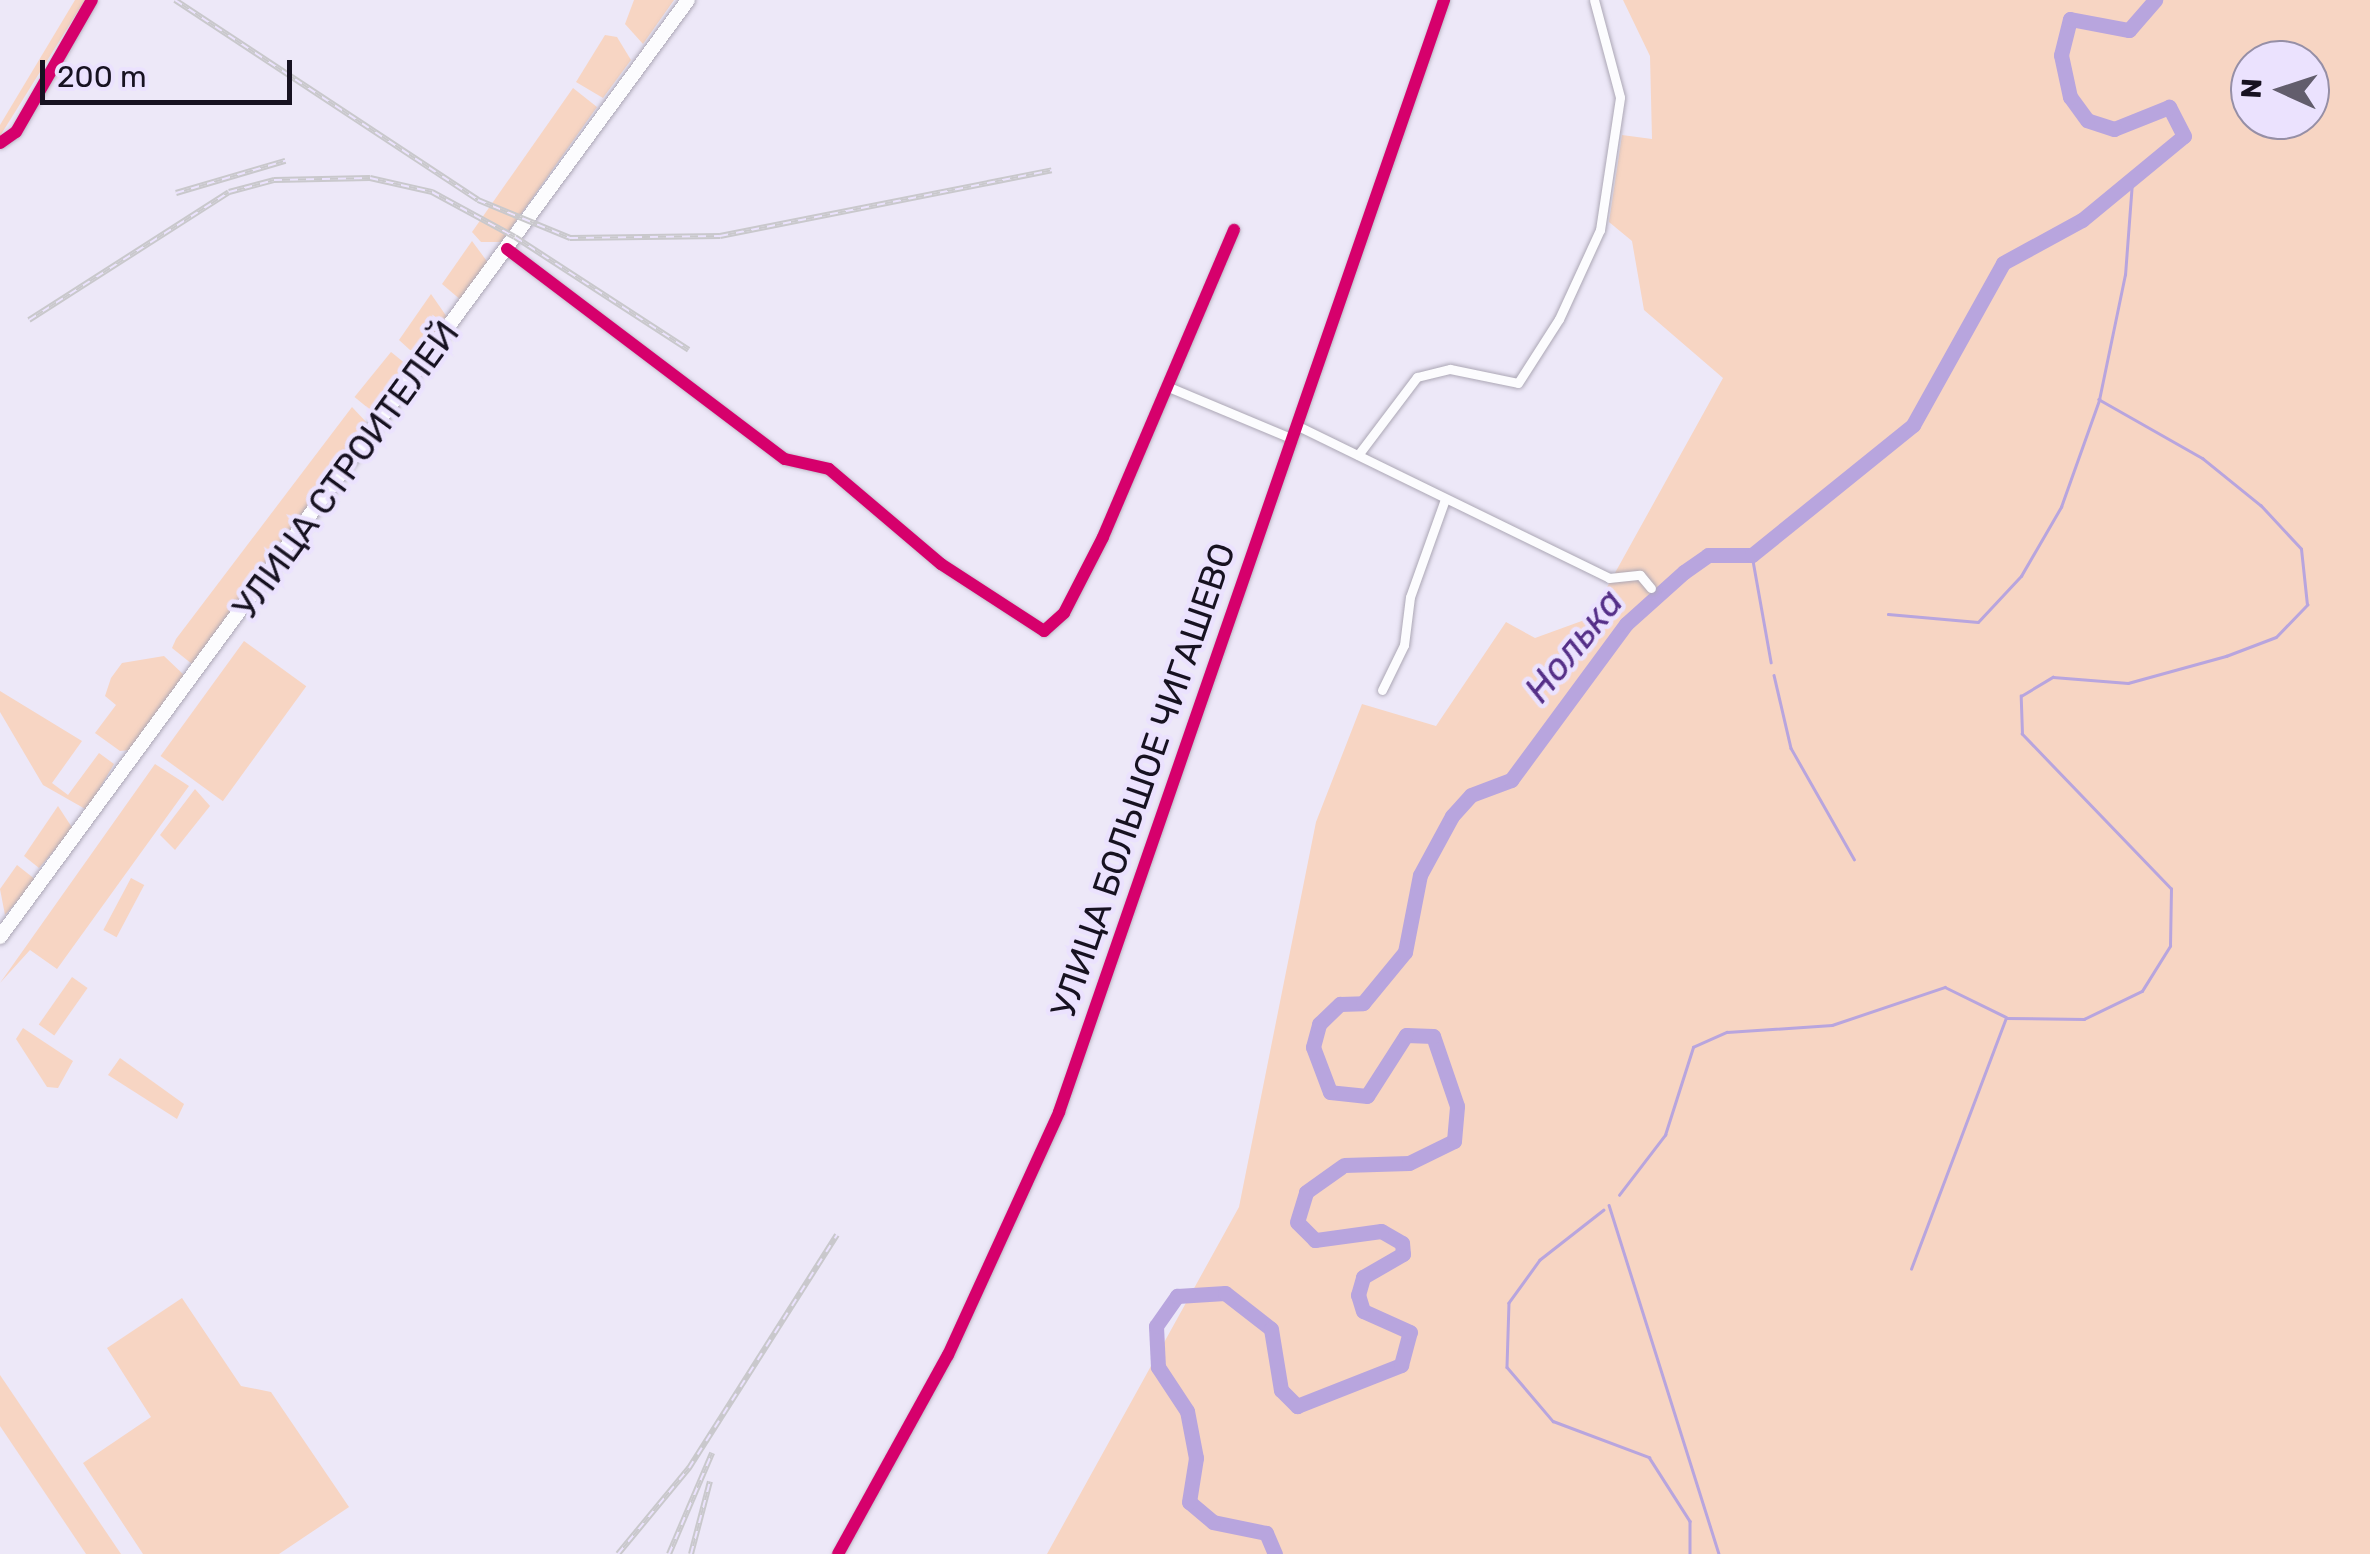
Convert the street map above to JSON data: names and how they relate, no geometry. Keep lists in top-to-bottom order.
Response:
{
  "streets": {
    "main road": ["УЛИЦА СТРОИТЕЛЕЙ"],
    "street": ["УЛИЦА БОЛЬШОЕ ЧИГАШЕВО"]
  },
  "water": ["Нолька"],
  "scale_bar": "200 m",
  "north": "left"
}
